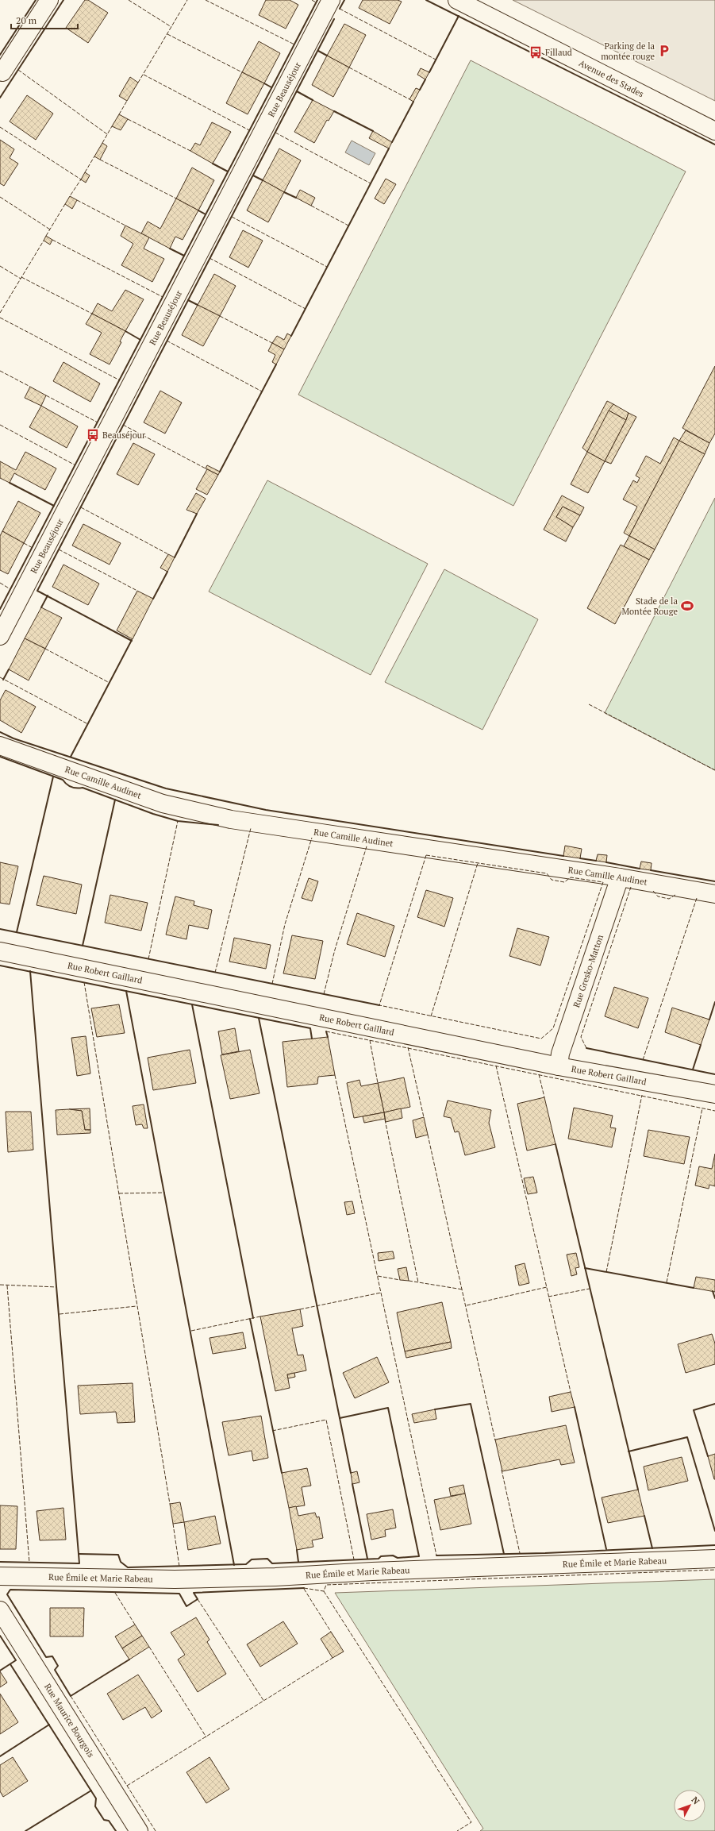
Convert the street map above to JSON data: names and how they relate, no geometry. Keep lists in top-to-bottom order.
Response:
{
  "streets": {
    "street": [
      "Avenue des Stades",
      "Rue Beauséjour",
      "Rue Camille Audinet",
      "Rue Gresko-Matton",
      "Rue Robert Gaillard",
      "Rue Émile et Marie Rabeau",
      "Rue Maurice Bourgois"
    ]
  },
  "crossings": [
    ["Rue Camille Audinet", "Rue Gresko-Matton"],
    ["Rue Gresko-Matton", "Rue Robert Gaillard"]
  ],
  "places": {
    "parking": ["Parking de la montée rouge"],
    "bus stop": ["Fillaud", "Beauséjour"],
    "sports": ["Stade de la Montée Rouge"]
  },
  "scale_bar": "20 m",
  "north": "top right"
}
